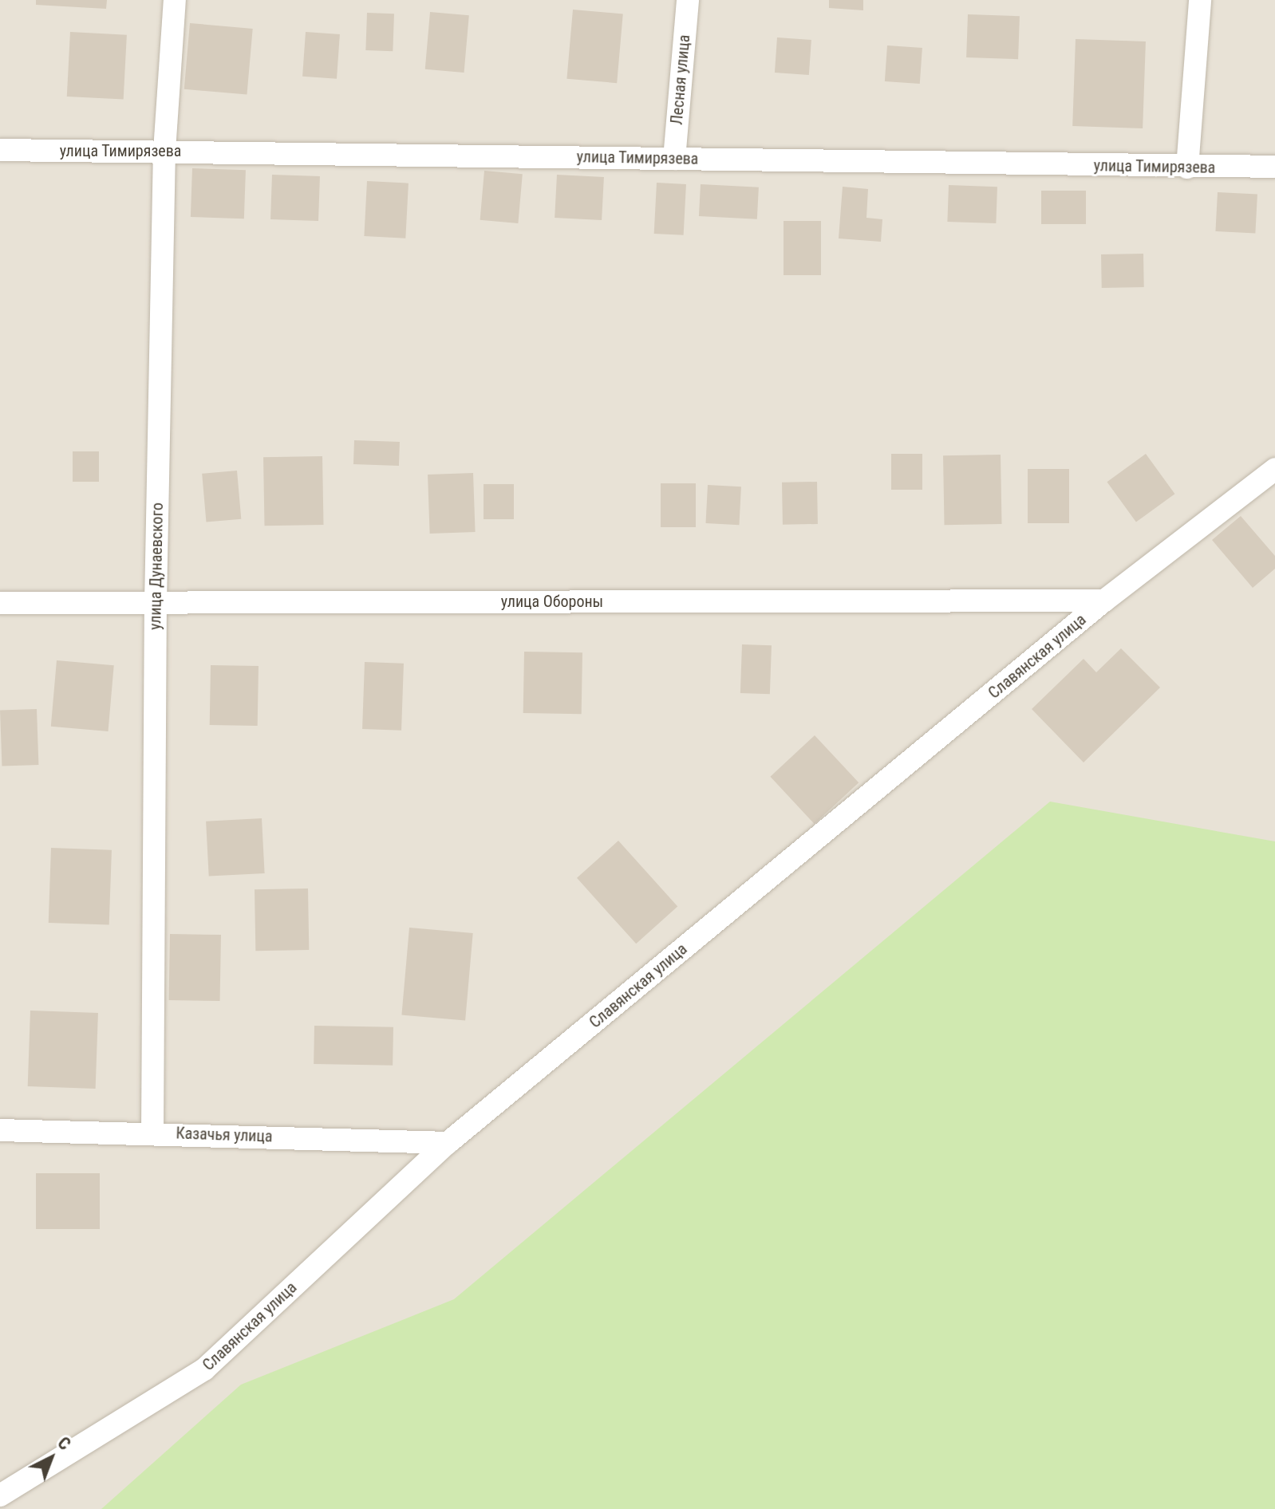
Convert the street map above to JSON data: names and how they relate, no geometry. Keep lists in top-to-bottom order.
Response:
{
  "streets": {
    "street": [
      "Лесная улица",
      "улица Тимирязева",
      "улица Дунаевского",
      "улица Обороны",
      "Славянская улица",
      "Казачья улица"
    ]
  },
  "crossings": [
    ["Лесная улица", "улица Тимирязева"],
    ["улица Тимирязева", "улица Дунаевского"],
    ["улица Дунаевского", "улица Обороны"],
    ["улица Дунаевского", "Казачья улица"],
    ["улица Обороны", "Славянская улица"],
    ["Славянская улица", "Казачья улица"]
  ],
  "north": "top right"
}
